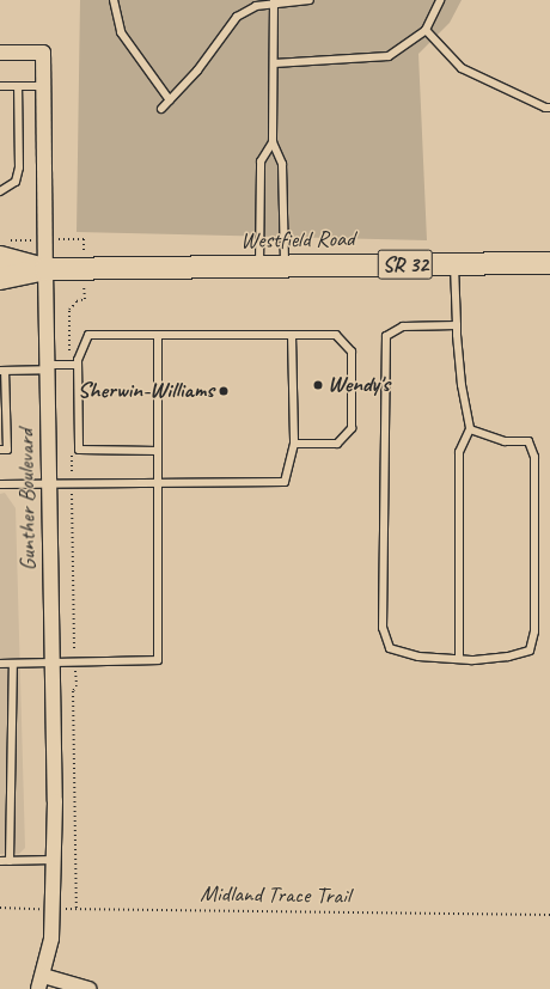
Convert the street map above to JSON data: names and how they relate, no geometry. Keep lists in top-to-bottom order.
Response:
{
  "streets": {
    "main road": ["Westfield Road", "SR 32"],
    "street": ["Gunther Boulevard"],
    "path": ["Midland Trace Trail"]
  },
  "crossings": [
    ["Westfield Road", "Gunther Boulevard"],
    ["Gunther Boulevard", "Midland Trace Trail"]
  ],
  "places": ["Wendy's", "Sherwin-Williams"]
}
